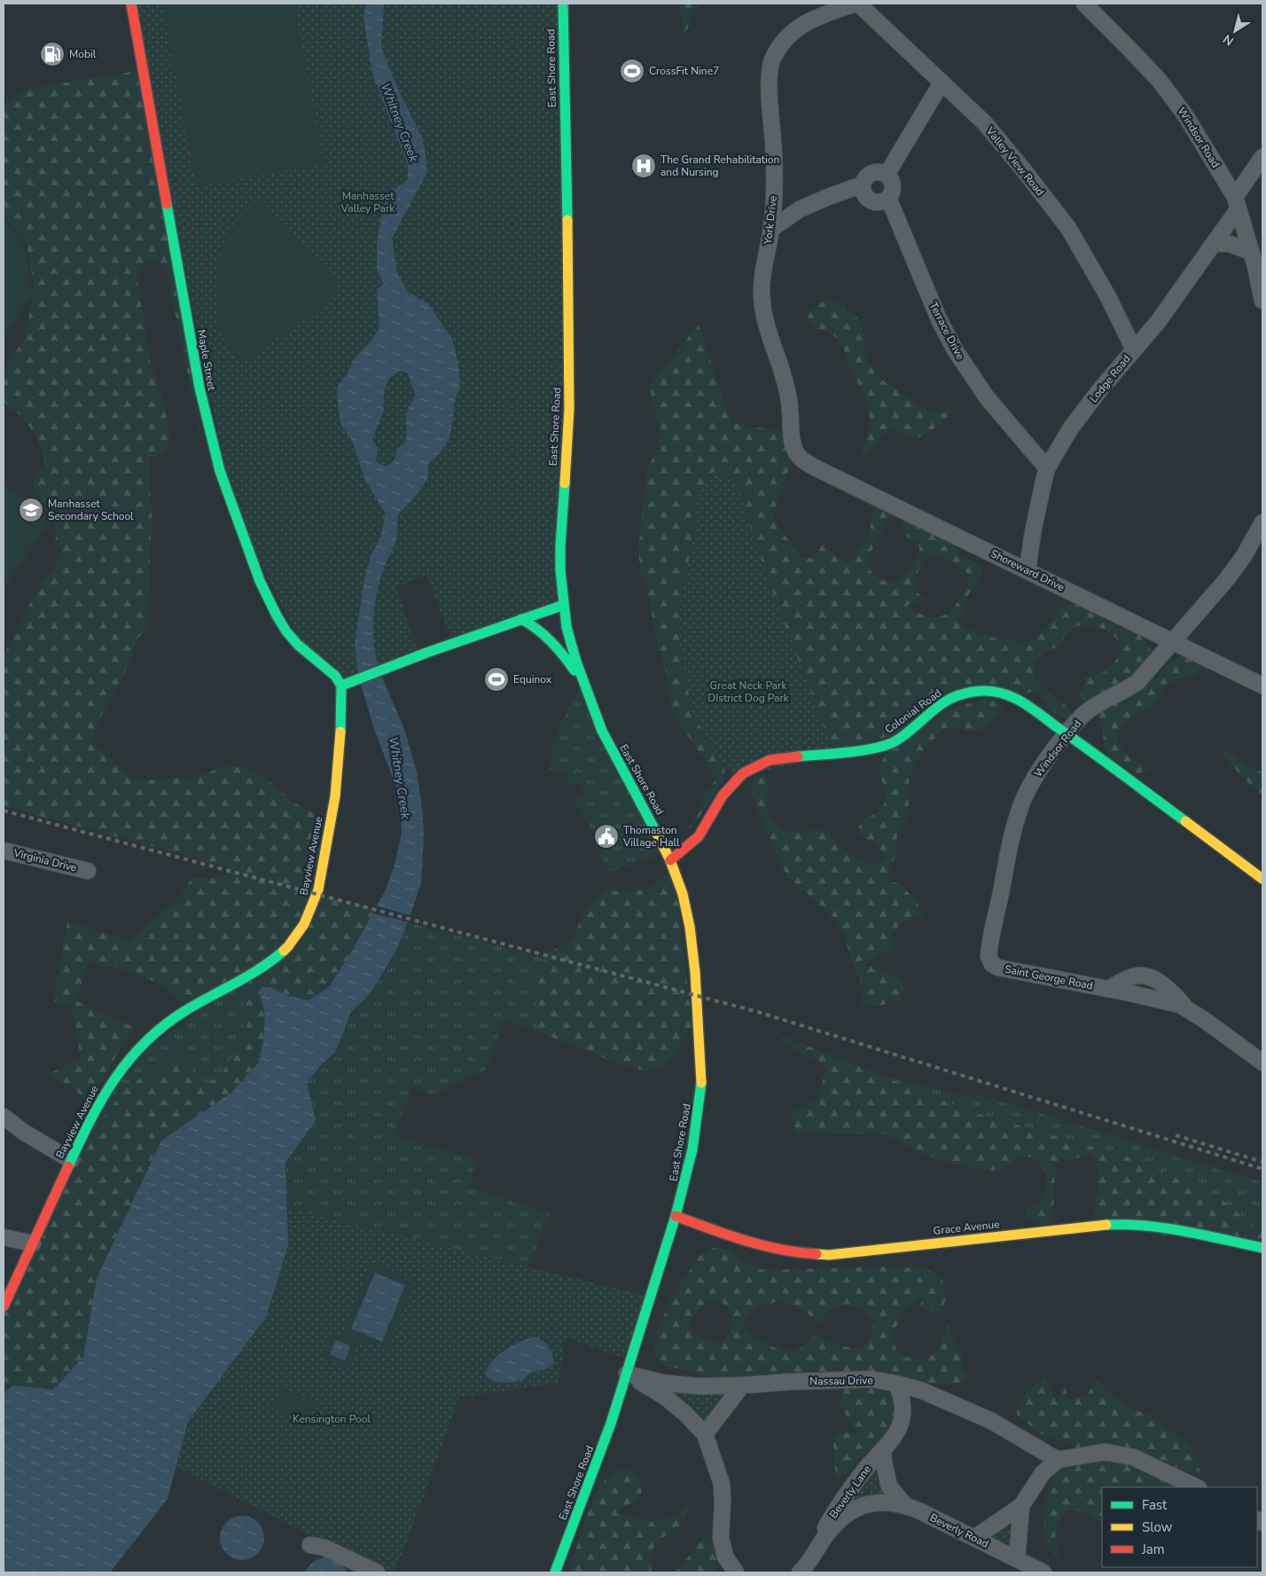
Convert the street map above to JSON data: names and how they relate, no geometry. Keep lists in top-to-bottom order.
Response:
{
  "streets": {
    "street": [
      "East Shore Road",
      "Windsor Road",
      "Valley View Road",
      "York Drive",
      "Terrace Drive",
      "Maple Street",
      "Lodge Road",
      "Shoreward Drive",
      "Colonial Road",
      "Bayview Avenue",
      "Virginia Drive",
      "Saint George Road",
      "Grace Avenue",
      "Nassau Drive",
      "Beverly Lane",
      "Beverly Road"
    ]
  },
  "crossings": [
    ["East Shore Road", "Colonial Road"],
    ["East Shore Road", "Grace Avenue"],
    ["East Shore Road", "Nassau Drive"],
    ["Windsor Road", "Lodge Road"],
    ["Windsor Road", "Shoreward Drive"],
    ["Windsor Road", "Colonial Road"],
    ["Windsor Road", "Saint George Road"],
    ["Valley View Road", "Lodge Road"],
    ["York Drive", "Shoreward Drive"],
    ["Terrace Drive", "Lodge Road"],
    ["Maple Street", "Bayview Avenue"],
    ["Lodge Road", "Shoreward Drive"],
    ["Nassau Drive", "Beverly Lane"],
    ["Beverly Lane", "Beverly Road"]
  ],
  "water": ["Whitney Creek"],
  "parks": ["Manhasset Valley Park", "Great Neck Park DIstrict Dog Park", "Kensington Pool"],
  "places": {
    "fuel station": ["Mobil"],
    "sports": ["CrossFit Nine7", "Equinox"],
    "hospital": ["The Grand Rehabilitation and Nursing"],
    "school or university": ["Manhasset Secondary School"],
    "public building": ["Thomaston Village Hall"]
  },
  "legend": ["Fast", "Slow", "Jam"],
  "north": "bottom left"
}
